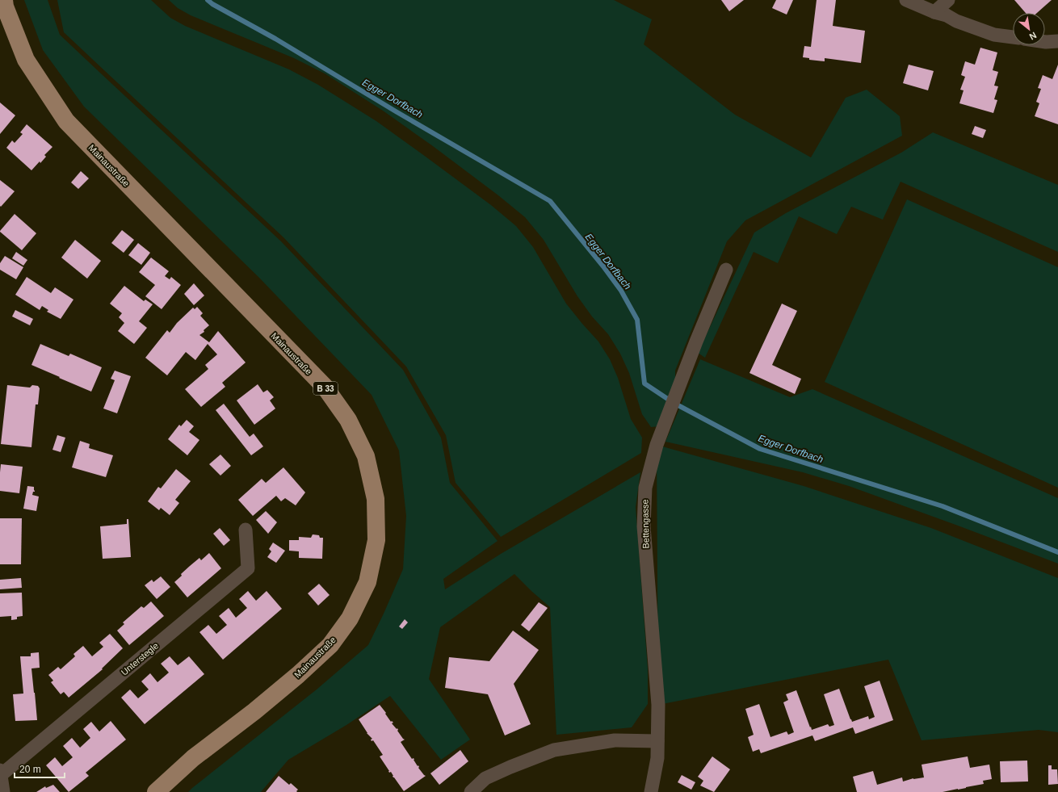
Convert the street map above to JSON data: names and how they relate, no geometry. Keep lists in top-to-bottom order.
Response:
{
  "streets": {
    "main road": ["Mainaustraße", "B 33"],
    "street": ["Bettengasse", "Unterstegle"]
  },
  "water": ["Egger Dorfbach"],
  "scale_bar": "20 m",
  "north": "bottom right"
}
